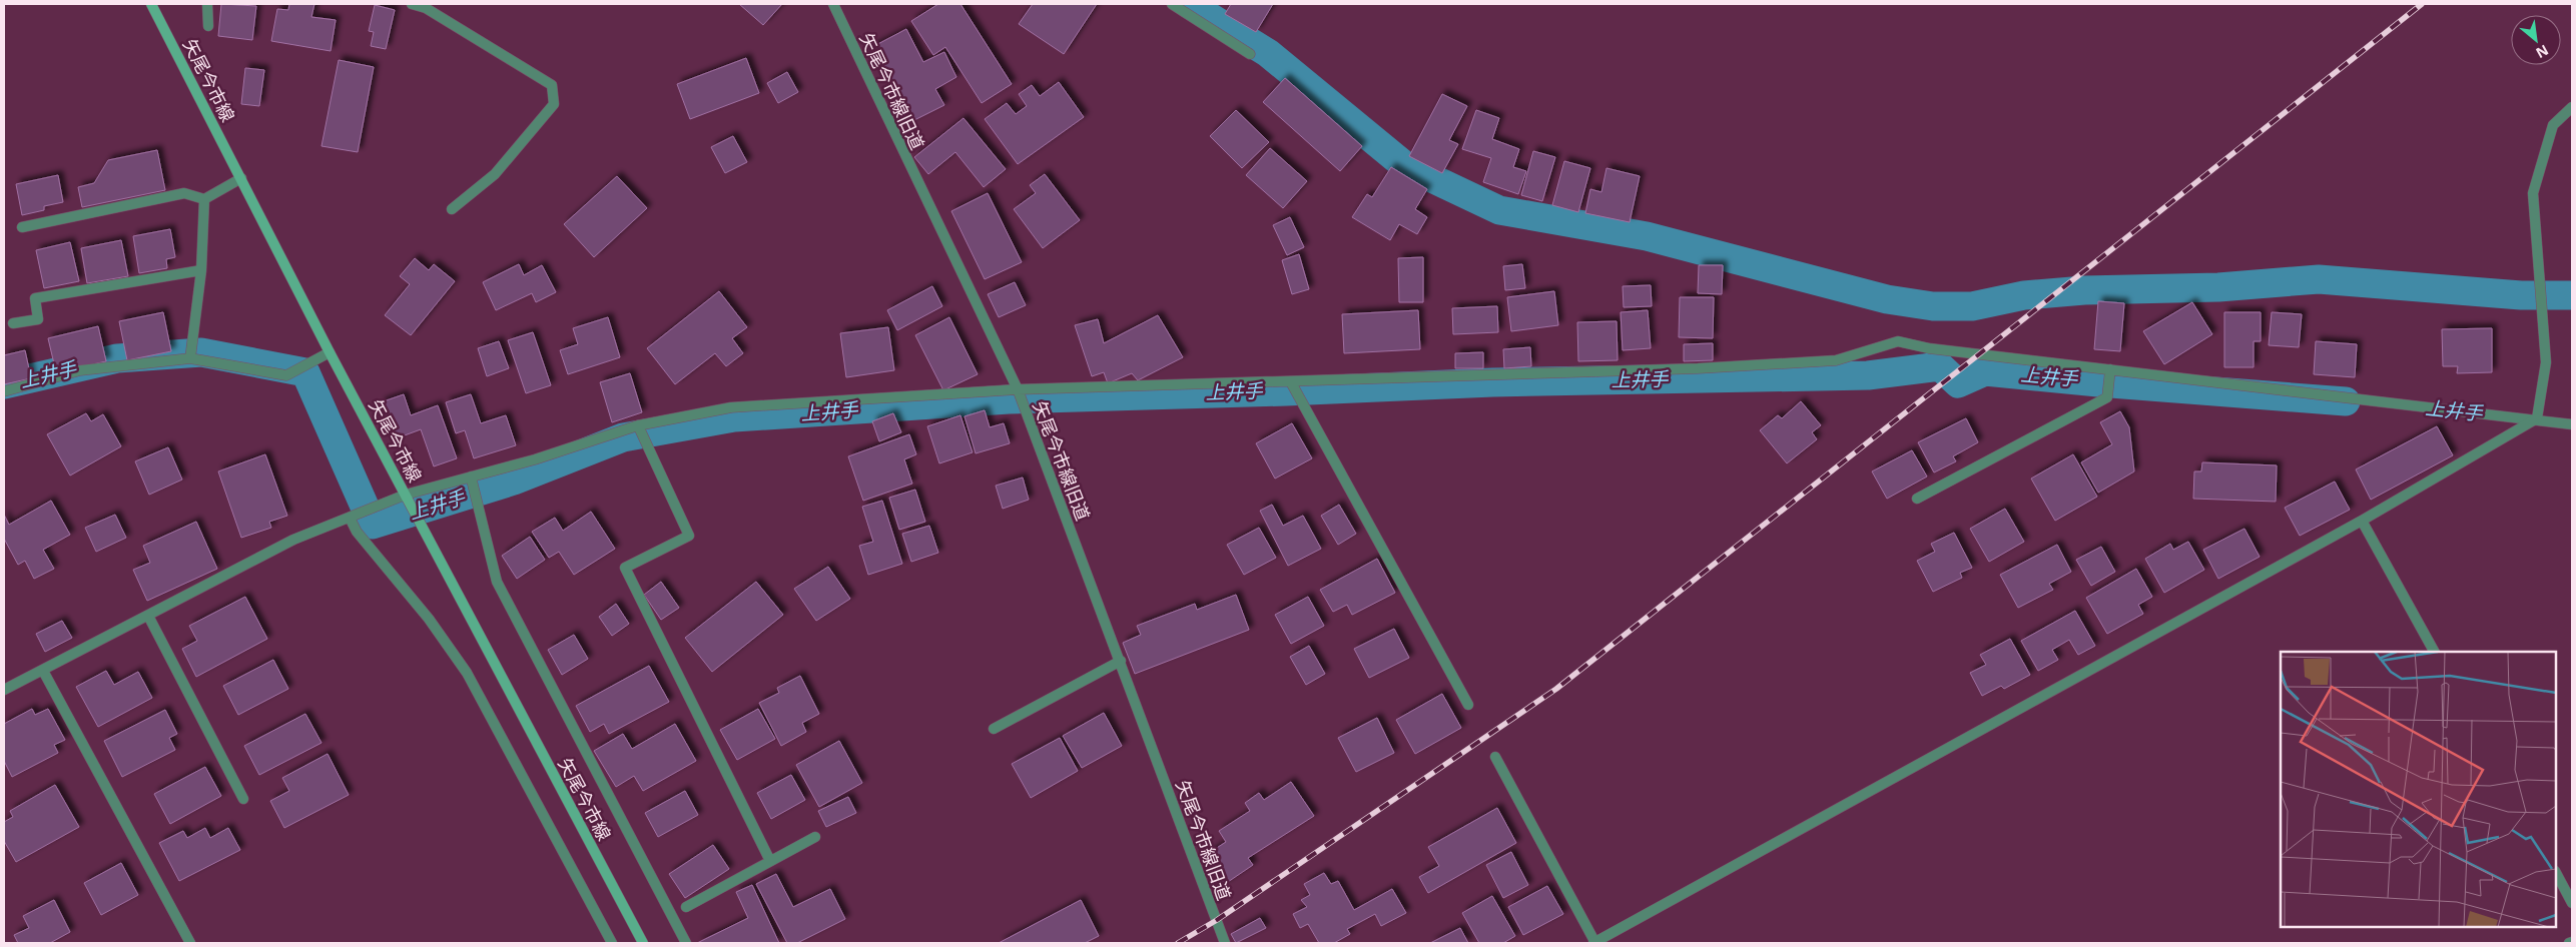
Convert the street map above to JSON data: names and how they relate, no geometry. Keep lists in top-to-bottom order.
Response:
{
  "streets": {
    "main road": ["矢尾今市線"],
    "street": ["矢尾今市線旧道"]
  },
  "water": ["上井手"],
  "north": "bottom right"
}
